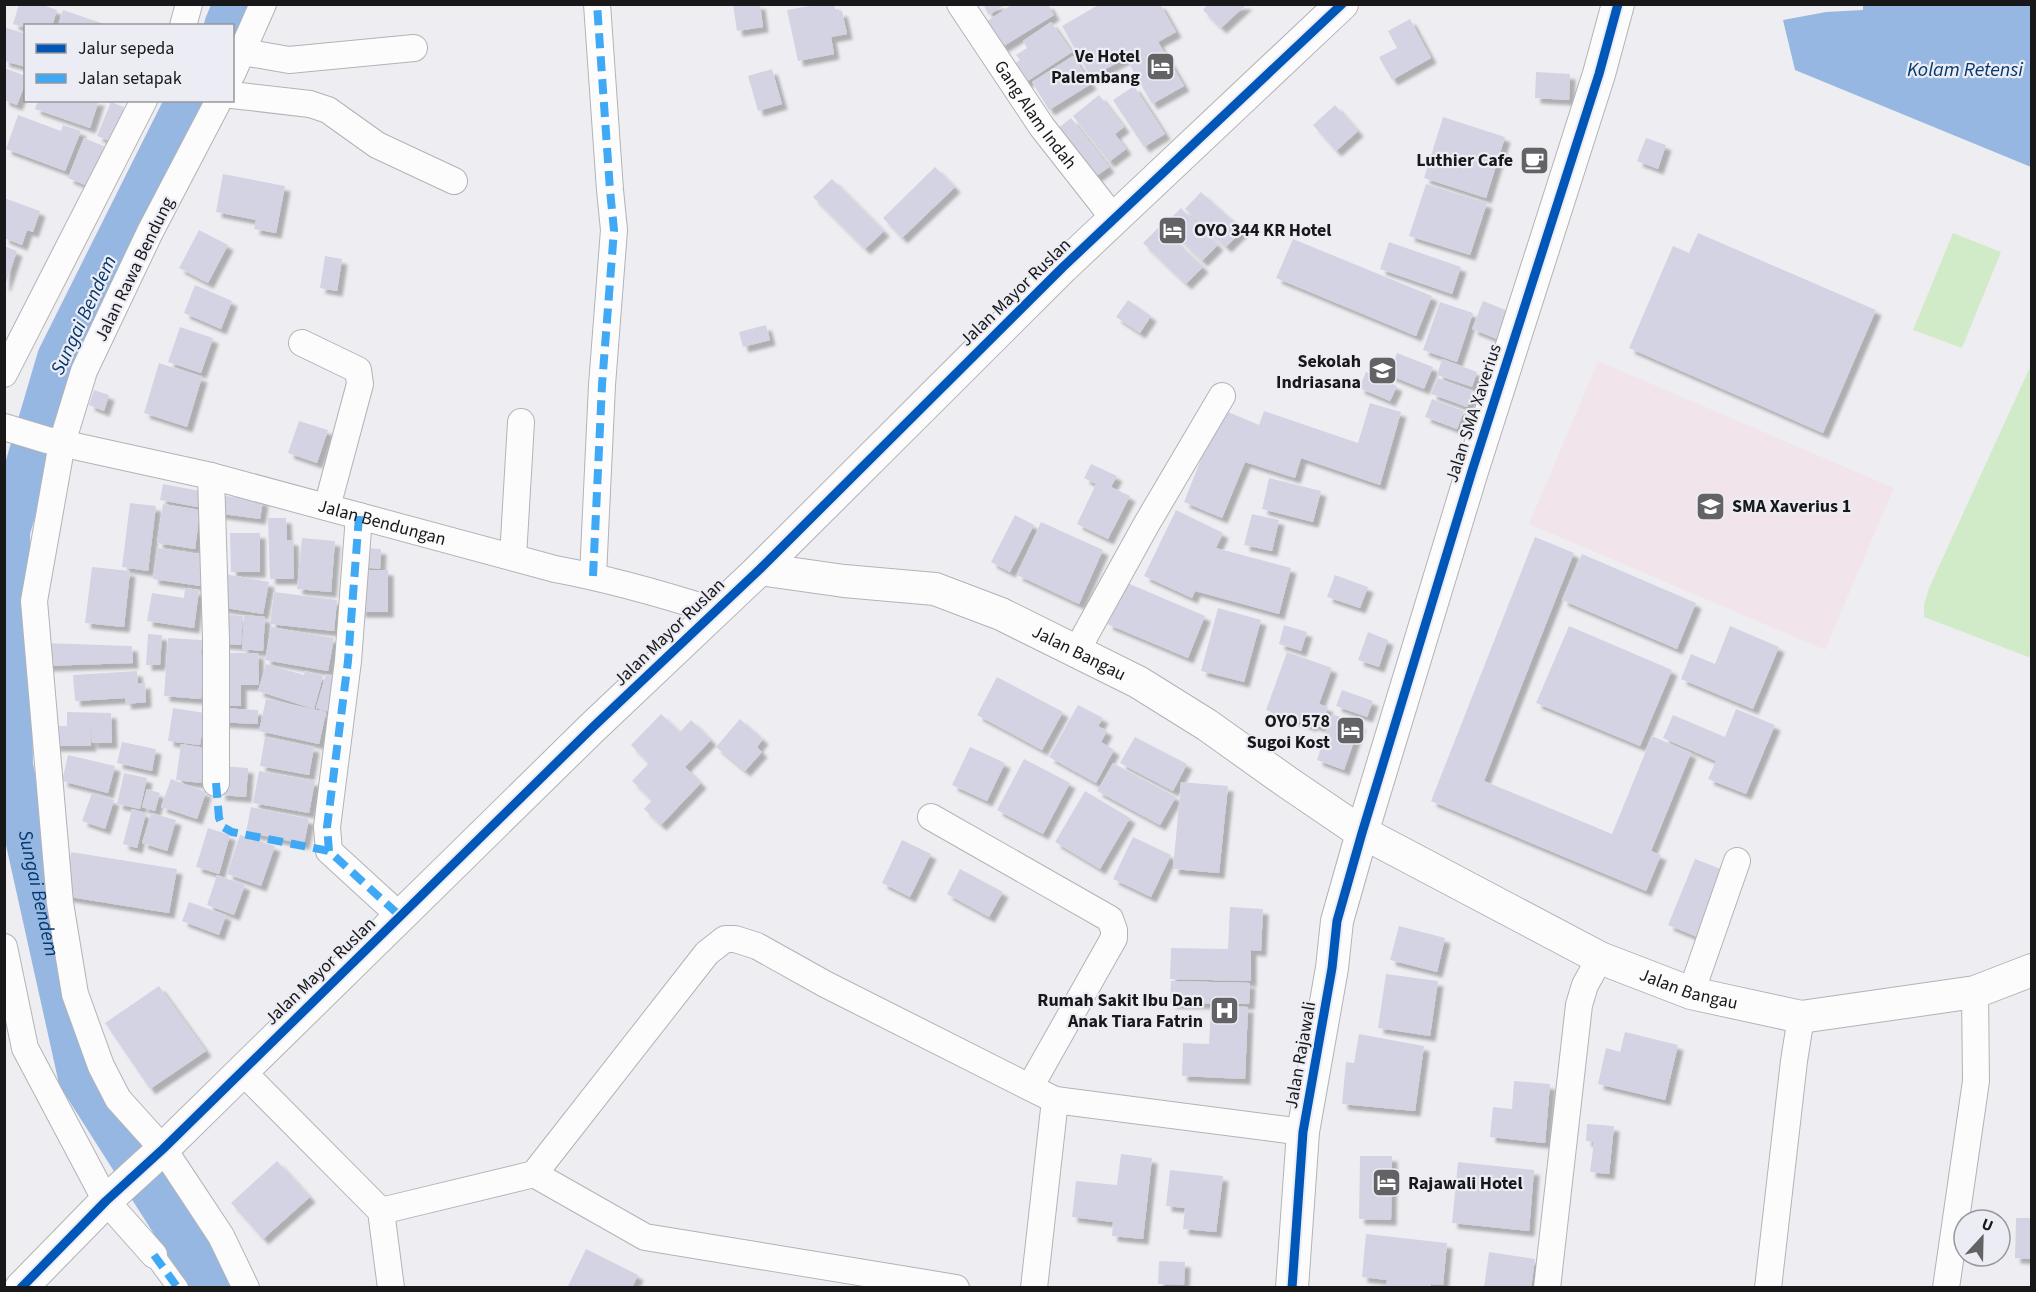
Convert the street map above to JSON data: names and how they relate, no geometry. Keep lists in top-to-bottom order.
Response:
{
  "streets": {
    "street": [
      "Gang Alam Indah",
      "Jalan Rawa Bendung",
      "Jalan Mayor Ruslan",
      "Jalan SMA Xaverius",
      "Jalan Bendungan",
      "Jalan Bangau",
      "Jalan Rajawali"
    ]
  },
  "crossings": [
    ["Gang Alam Indah", "Jalan Mayor Ruslan"],
    ["Jalan Rawa Bendung", "Jalan Mayor Ruslan"],
    ["Jalan Rawa Bendung", "Jalan Bendungan"],
    ["Jalan Mayor Ruslan", "Jalan Bendungan"],
    ["Jalan Mayor Ruslan", "Jalan Bangau"],
    ["Jalan SMA Xaverius", "Jalan Bangau"],
    ["Jalan SMA Xaverius", "Jalan Rajawali"],
    ["Jalan Bangau", "Jalan Rajawali"]
  ],
  "water": ["Kolam Retensi", "Sungai Bendem"],
  "places": {
    "hotel": [
      "Ve Hotel Palembang",
      "OYO 344 KR Hotel",
      "OYO 578 Sugoi Kost",
      "Rajawali Hotel"
    ],
    "cafe": ["Luthier Cafe"],
    "school or university": ["Sekolah Indriasana", "SMA Xaverius 1"],
    "hospital": ["Rumah Sakit Ibu Dan Anak Tiara Fatrin"]
  },
  "legend": ["Jalur sepeda", "Jalan setapak"],
  "north": "top"
}
